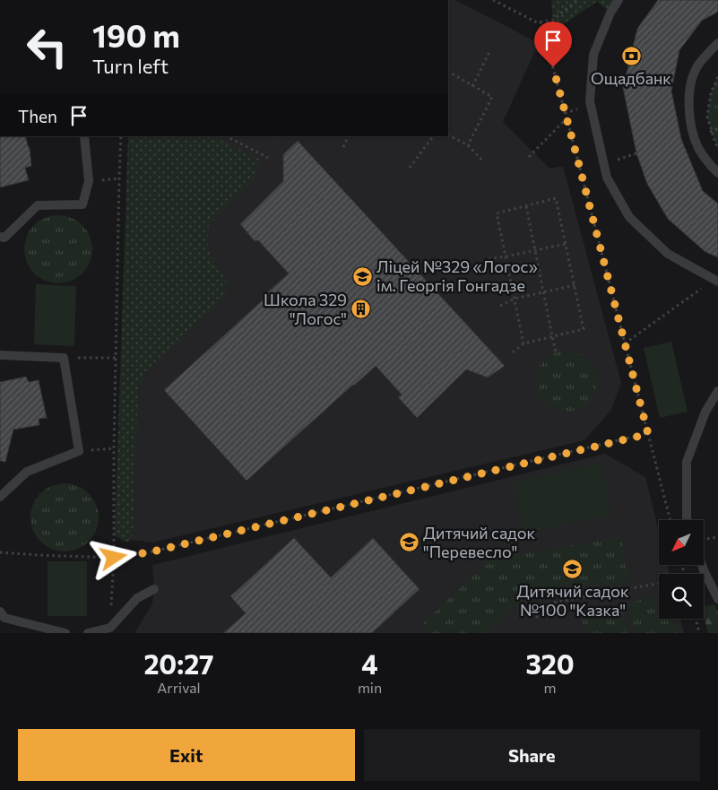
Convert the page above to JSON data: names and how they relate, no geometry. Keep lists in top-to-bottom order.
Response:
{
  "places": {
    "bank": ["Ощадбанк"],
    "school or university": ["Ліцей №329 «Логос» ім. Георгія Гонгадзе", "Дитячий садок \"Перевесло\"", "Дитячий садок №100 \"Казка\""],
    "building": ["Школа 329 \"Логос\""]
  },
  "north": "bottom left",
  "page": {
    "turn": ["190 m", "Turn left"],
    "then": "Then",
    "eta": [
      "20:27",
      "Arrival",
      "4",
      "min",
      "320",
      "m"
    ],
    "buttons": ["Exit", "Share"]
  }
}
